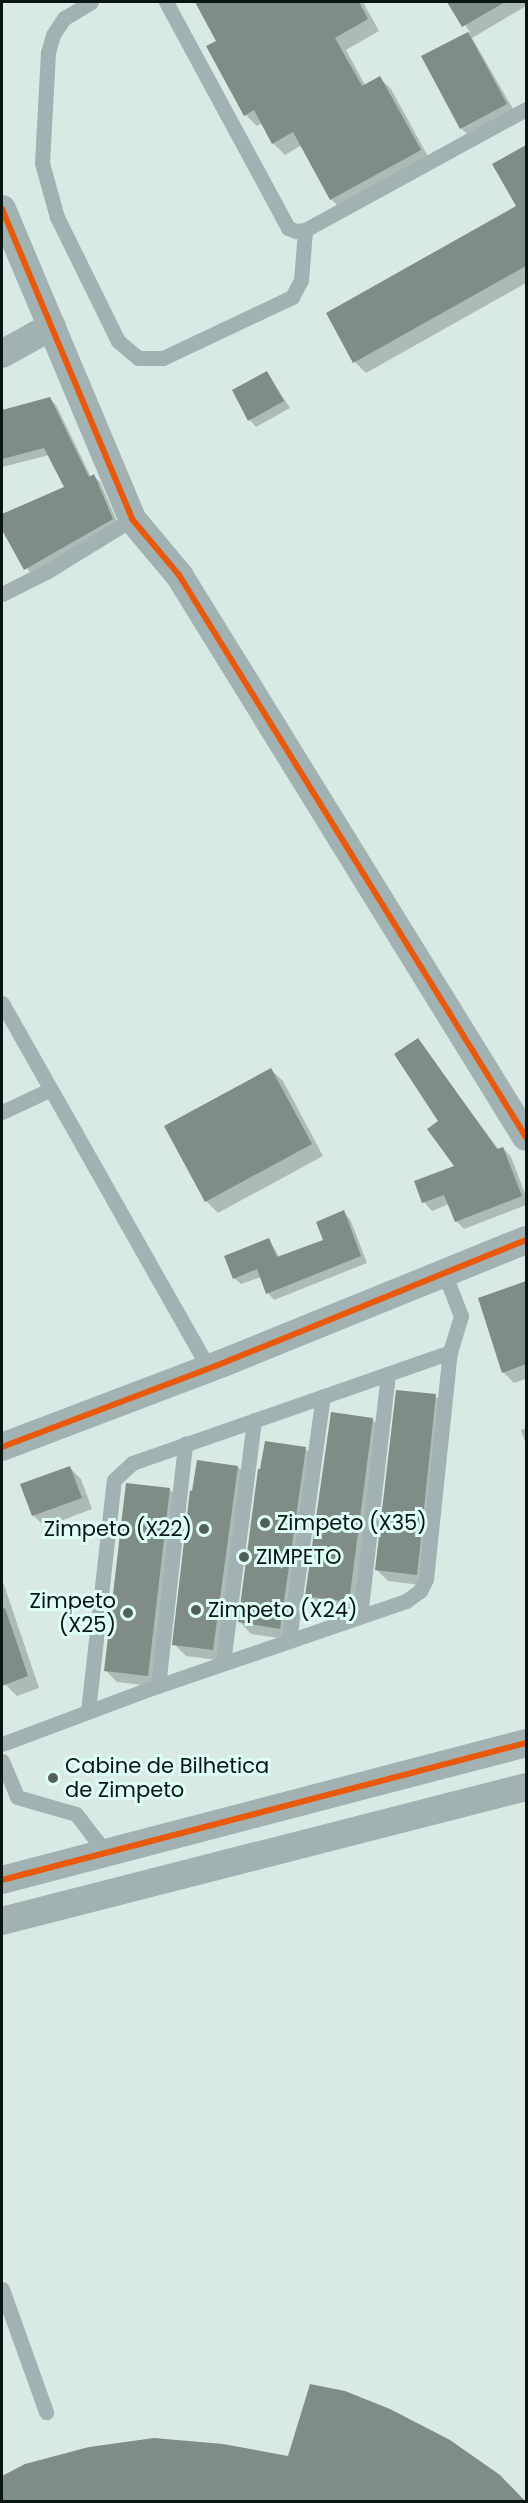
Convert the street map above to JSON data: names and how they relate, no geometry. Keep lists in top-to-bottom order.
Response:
{
  "places": [
    "Zimpeto (X35)",
    "Zimpeto (X22)",
    "ZIMPETO",
    "Zimpeto (X24)",
    "Zimpeto (X25)",
    "Cabine de Bilhetica de Zimpeto"
  ]
}
